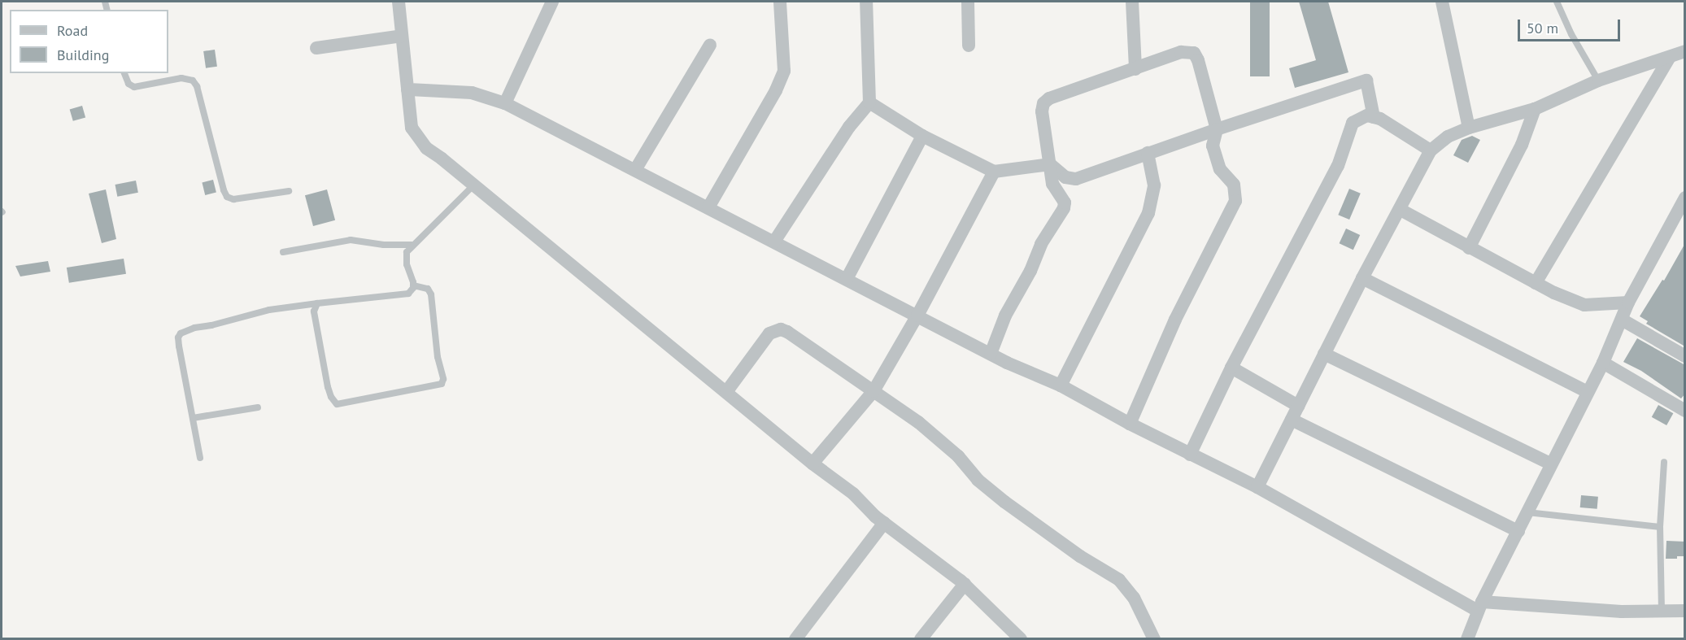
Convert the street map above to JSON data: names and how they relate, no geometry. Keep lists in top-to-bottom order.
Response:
{
  "legend": ["Road", "Building"],
  "scale_bar": "50 m"
}
